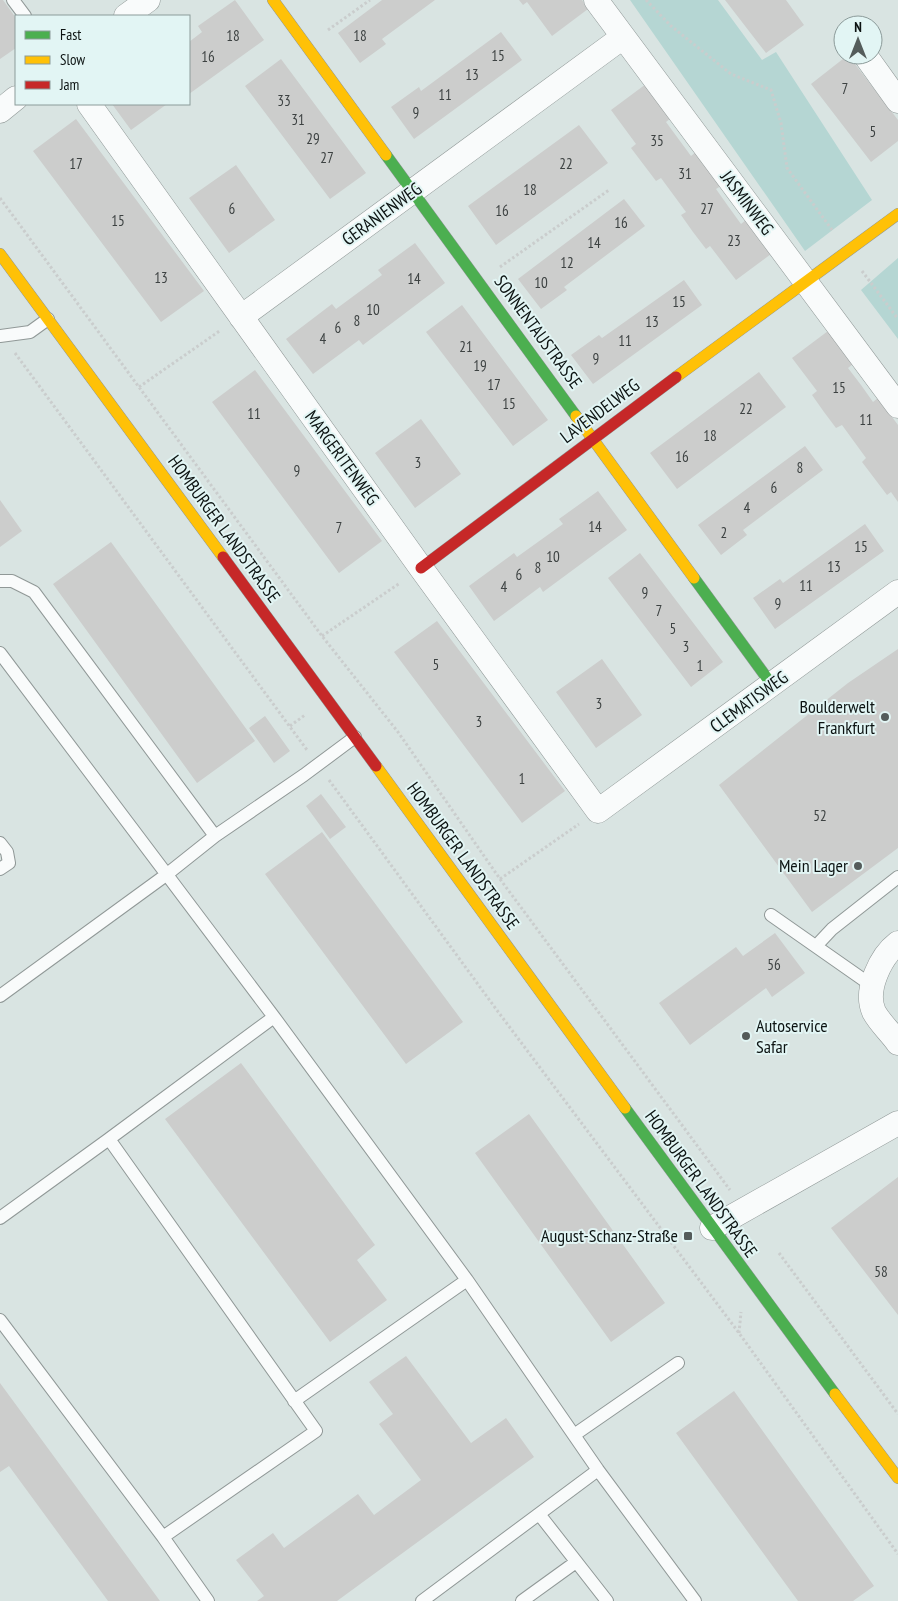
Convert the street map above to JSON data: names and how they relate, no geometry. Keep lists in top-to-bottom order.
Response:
{
  "streets": {
    "street": [
      "JASMINWEG",
      "GERANIENWEG",
      "SONNENTAUSTRASSE",
      "LAVENDELWEG",
      "MARGERITENWEG",
      "HOMBURGER LANDSTRASSE",
      "CLEMATISWEG"
    ]
  },
  "crossings": [
    ["JASMINWEG", "GERANIENWEG"],
    ["JASMINWEG", "LAVENDELWEG"],
    ["GERANIENWEG", "SONNENTAUSTRASSE"],
    ["GERANIENWEG", "MARGERITENWEG"],
    ["SONNENTAUSTRASSE", "LAVENDELWEG"],
    ["SONNENTAUSTRASSE", "CLEMATISWEG"],
    ["LAVENDELWEG", "MARGERITENWEG"],
    ["MARGERITENWEG", "CLEMATISWEG"]
  ],
  "places": {
    "other": ["Boulderwelt Frankfurt", "Mein Lager", "Autoservice Safar"],
    "transit": ["August-Schanz-Straße"]
  },
  "house_numbers": [
    "18",
    "18",
    "15",
    "16",
    "13",
    "7",
    "11",
    "33",
    "9",
    "31",
    "5",
    "29",
    "35",
    "27",
    "17",
    "22",
    "31",
    "18",
    "6",
    "27",
    "16",
    "15",
    "16",
    "23",
    "14",
    "12",
    "13",
    "14",
    "10",
    "15",
    "10",
    "8",
    "13",
    "6",
    "4",
    "11",
    "21",
    "9",
    "19",
    "17",
    "15",
    "15",
    "22",
    "11",
    "11",
    "18",
    "16",
    "3",
    "8",
    "9",
    "6",
    "4",
    "14",
    "7",
    "2",
    "15",
    "10",
    "13",
    "8",
    "6",
    "11",
    "4",
    "9",
    "9",
    "7",
    "5",
    "3",
    "5",
    "1",
    "3",
    "3",
    "1",
    "52",
    "56",
    "58"
  ],
  "legend": ["Fast", "Slow", "Jam"],
  "north": "top"
}
